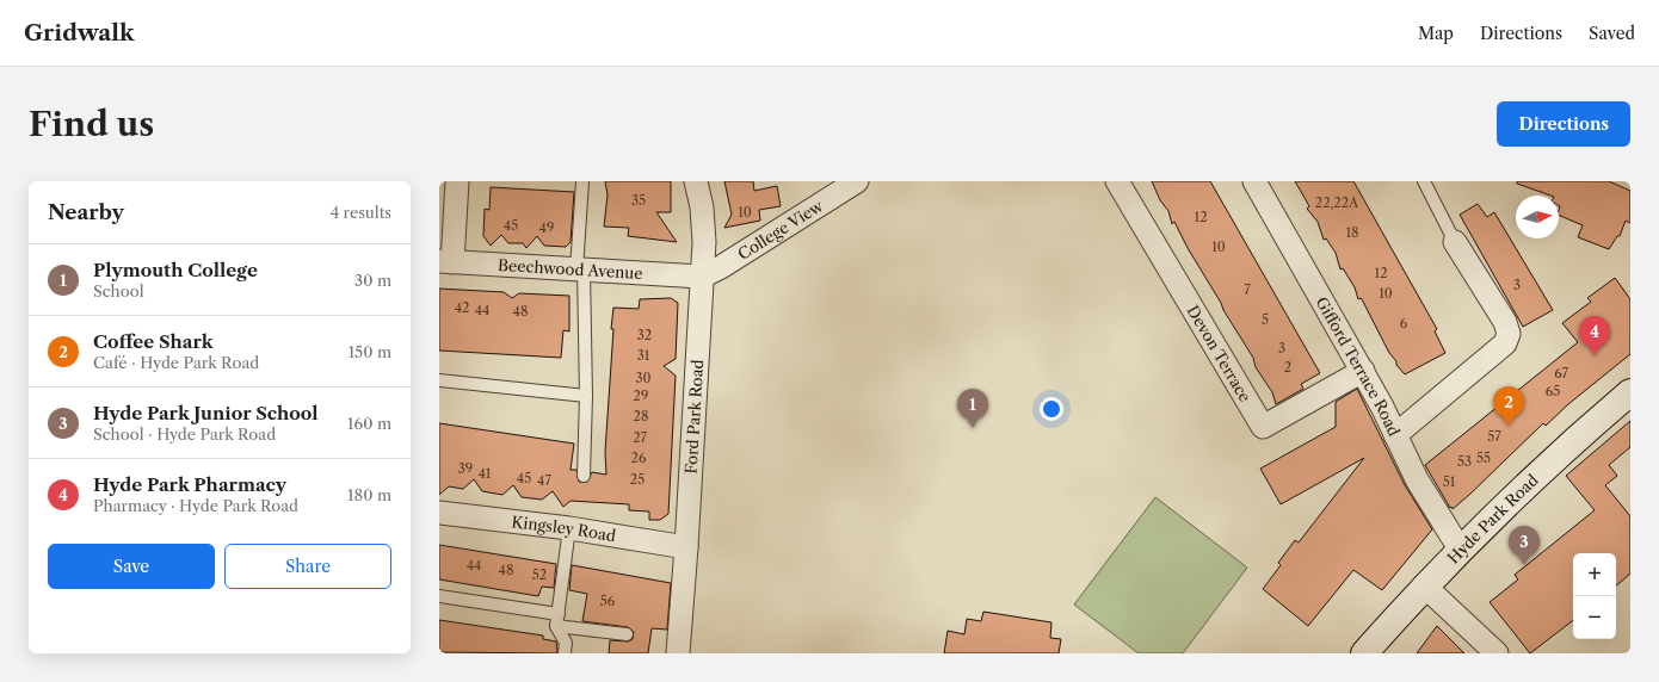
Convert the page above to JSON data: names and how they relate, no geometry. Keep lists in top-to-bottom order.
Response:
{
  "streets": {
    "street": [
      "College View",
      "Beechwood Avenue",
      "Devon Terrace",
      "Gifford Terrace Road",
      "Ford Park Road",
      "Hyde Park Road",
      "Kingsley Road"
    ]
  },
  "crossings": [
    ["College View", "Beechwood Avenue"],
    ["College View", "Ford Park Road"],
    ["Beechwood Avenue", "Ford Park Road"],
    ["Devon Terrace", "Gifford Terrace Road"],
    ["Gifford Terrace Road", "Hyde Park Road"],
    ["Ford Park Road", "Kingsley Road"]
  ],
  "house_numbers": [
    "35",
    "22,22A",
    "10",
    "12",
    "45",
    "49",
    "18",
    "10",
    "12",
    "3",
    "7",
    "10",
    "42",
    "44",
    "48",
    "5",
    "6",
    "32",
    "3",
    "31",
    "2",
    "67",
    "30",
    "65",
    "29",
    "28",
    "57",
    "27",
    "26",
    "55",
    "53",
    "39",
    "41",
    "45",
    "25",
    "47",
    "51",
    "44",
    "48",
    "52",
    "56"
  ],
  "north": "right",
  "page": {
    "header": "Gridwalk",
    "nav": ["Map", "Directions", "Saved"],
    "buttons": [
      "Directions",
      ["Save", "Share"]
    ],
    "title": "Find us",
    "heading": ["Nearby", "4 results"],
    "list": [
      {
        "mark": "1",
        "name": "Plymouth College",
        "note": "School",
        "value": "30 m"
      },
      {
        "mark": "2",
        "name": "Coffee Shark",
        "note": "Café · Hyde Park Road",
        "value": "150 m"
      },
      {
        "mark": "3",
        "name": "Hyde Park Junior School",
        "note": "School · Hyde Park Road",
        "value": "160 m"
      },
      {
        "mark": "4",
        "name": "Hyde Park Pharmacy",
        "note": "Pharmacy · Hyde Park Road",
        "value": "180 m"
      }
    ],
    "pins": [
      "4",
      "2",
      "1",
      "3"
    ],
    "map_buttons": ["+", "−"]
  }
}
